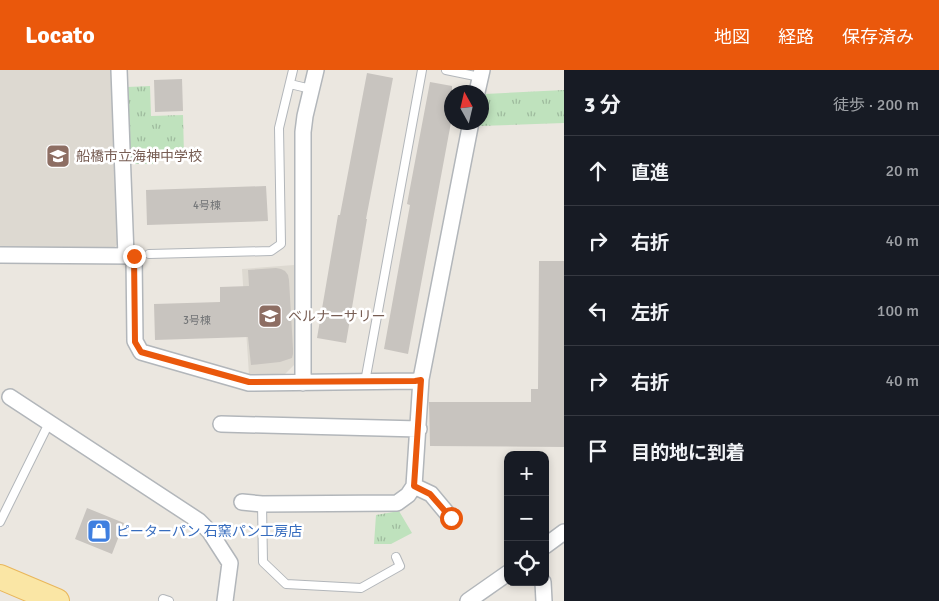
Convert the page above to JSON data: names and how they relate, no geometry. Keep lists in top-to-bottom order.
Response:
{
  "places": {
    "school or university": ["船橋市立海神中学校", "ベルナーサリー"],
    "shop": ["ピーターパン 石窯パン工房店"]
  },
  "house_numbers": ["4号棟", "3号棟"],
  "north": "top",
  "page": {
    "header": "Locato",
    "nav": ["地図", "経路", "保存済み"],
    "heading": ["3 分", "徒歩 · 200 m"],
    "list": [
      ["直進", "20 m"],
      ["右折", "40 m"],
      ["左折", "100 m"],
      ["右折", "40 m"],
      "目的地に到着"
    ],
    "map_buttons": ["+", "−"]
  }
}
